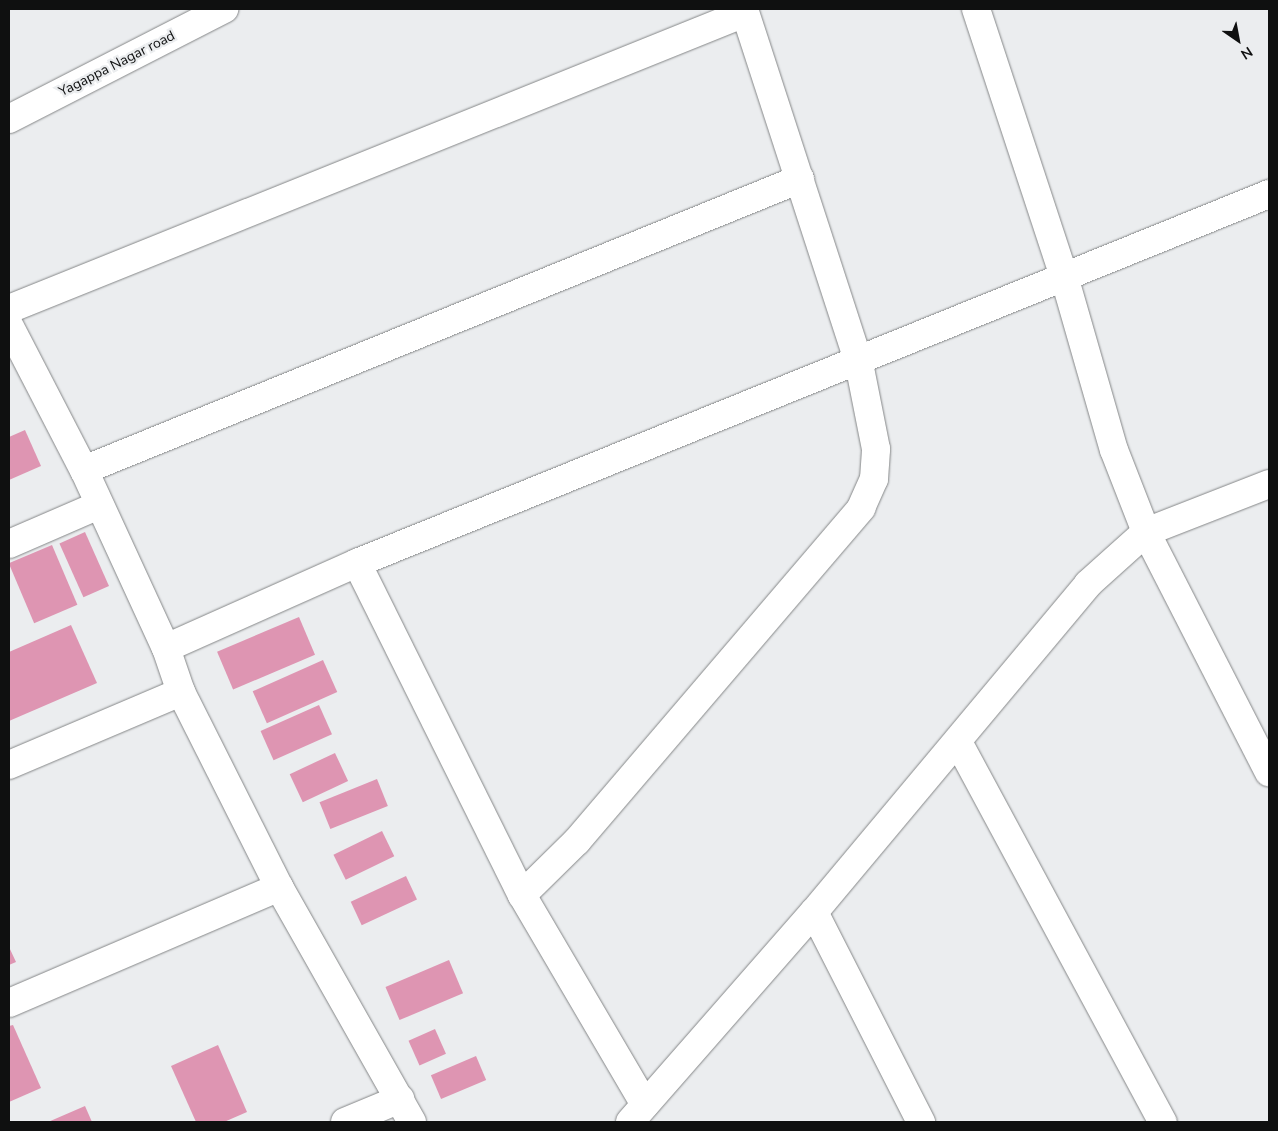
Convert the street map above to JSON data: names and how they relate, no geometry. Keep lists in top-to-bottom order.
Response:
{
  "streets": {
    "street": ["Yagappa Nagar road"]
  },
  "north": "bottom right"
}
